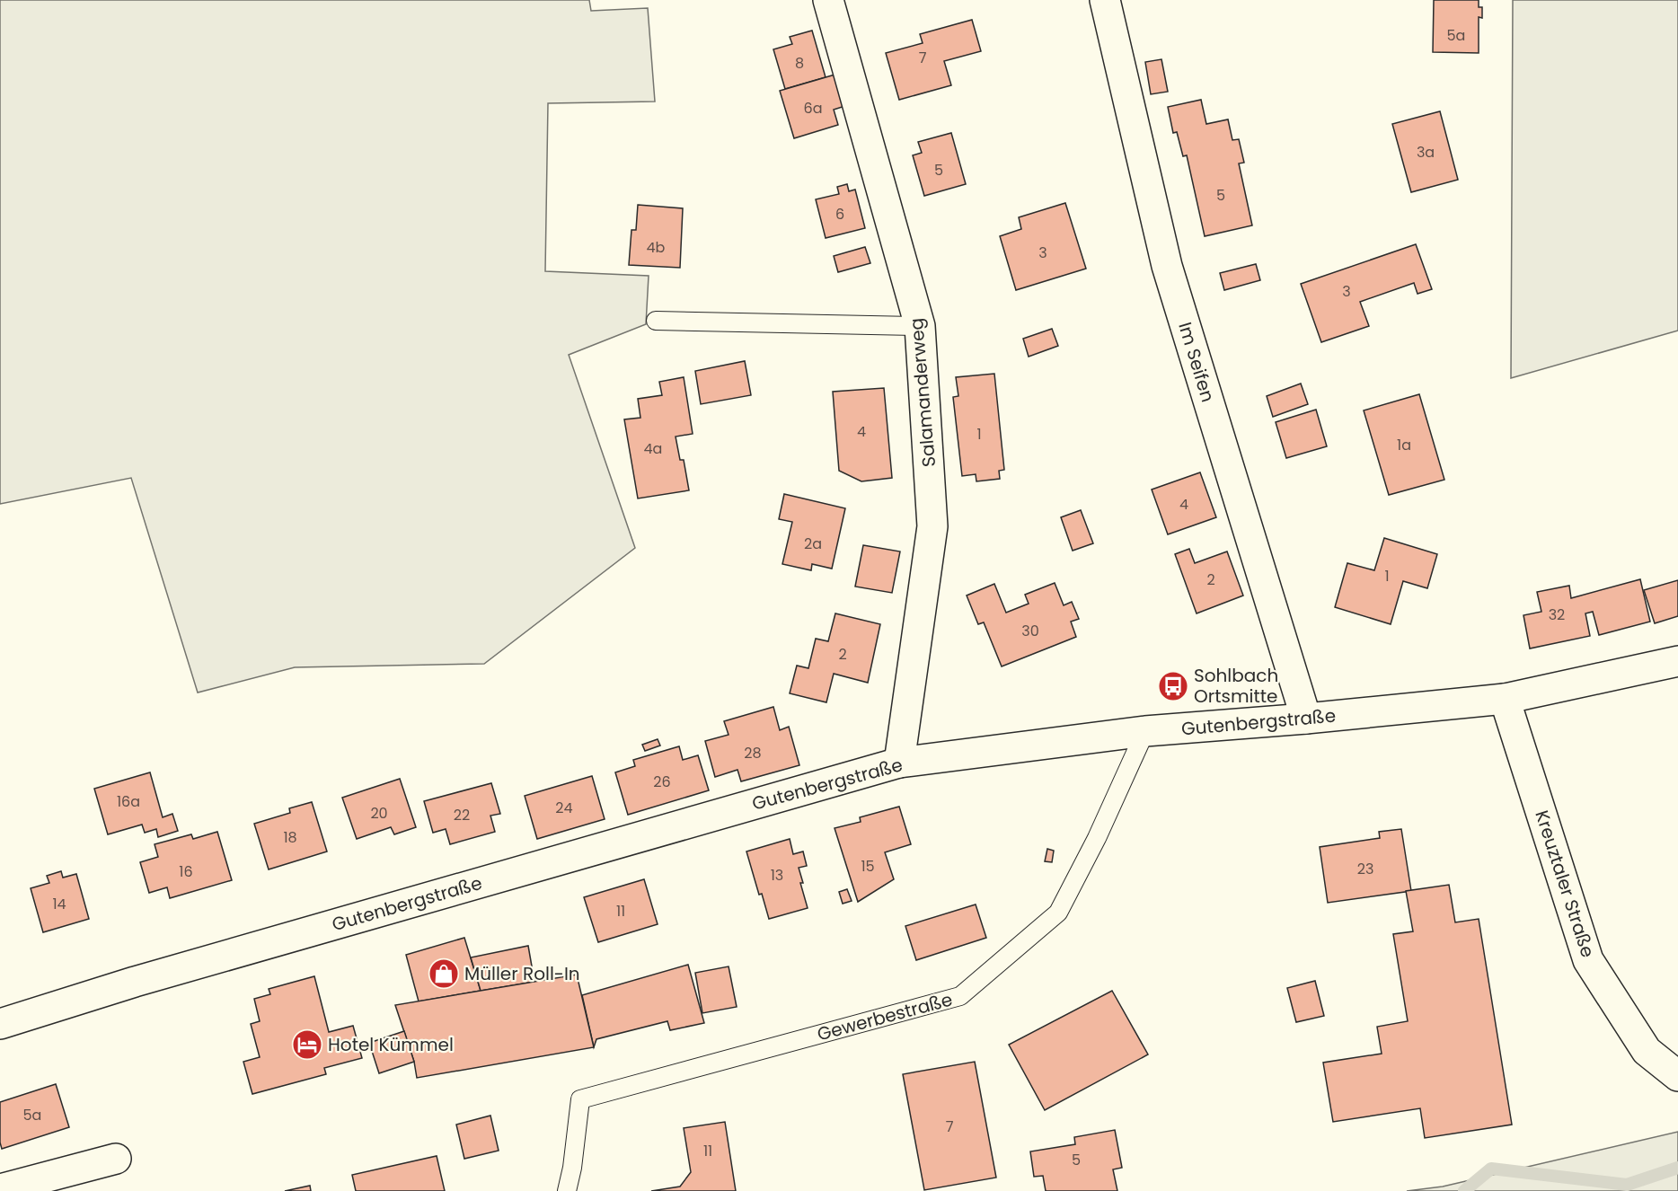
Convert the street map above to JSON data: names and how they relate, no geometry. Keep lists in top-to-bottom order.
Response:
{
  "streets": {
    "street": [
      "Im Seifen",
      "Salamanderweg",
      "Gutenbergstraße",
      "Kreuztaler Straße"
    ],
    "lane": ["Gewerbestraße"]
  },
  "crossings": [
    ["Im Seifen", "Gutenbergstraße"],
    ["Salamanderweg", "Gutenbergstraße"],
    ["Gutenbergstraße", "Kreuztaler Straße"],
    ["Gutenbergstraße", "Gewerbestraße"]
  ],
  "places": {
    "bus stop": ["Sohlbach Ortsmitte"],
    "shop": ["Müller Roll-In"],
    "hotel": ["Hotel Kümmel"]
  },
  "house_numbers": [
    "5a",
    "7",
    "8",
    "6a",
    "3a",
    "5",
    "5",
    "6",
    "4b",
    "3",
    "3",
    "4",
    "1",
    "1a",
    "4a",
    "4",
    "2a",
    "1",
    "2",
    "32",
    "30",
    "2",
    "28",
    "26",
    "16a",
    "24",
    "20",
    "22",
    "18",
    "15",
    "23",
    "16",
    "13",
    "14",
    "11",
    "5a",
    "7",
    "11",
    "5"
  ]
}
